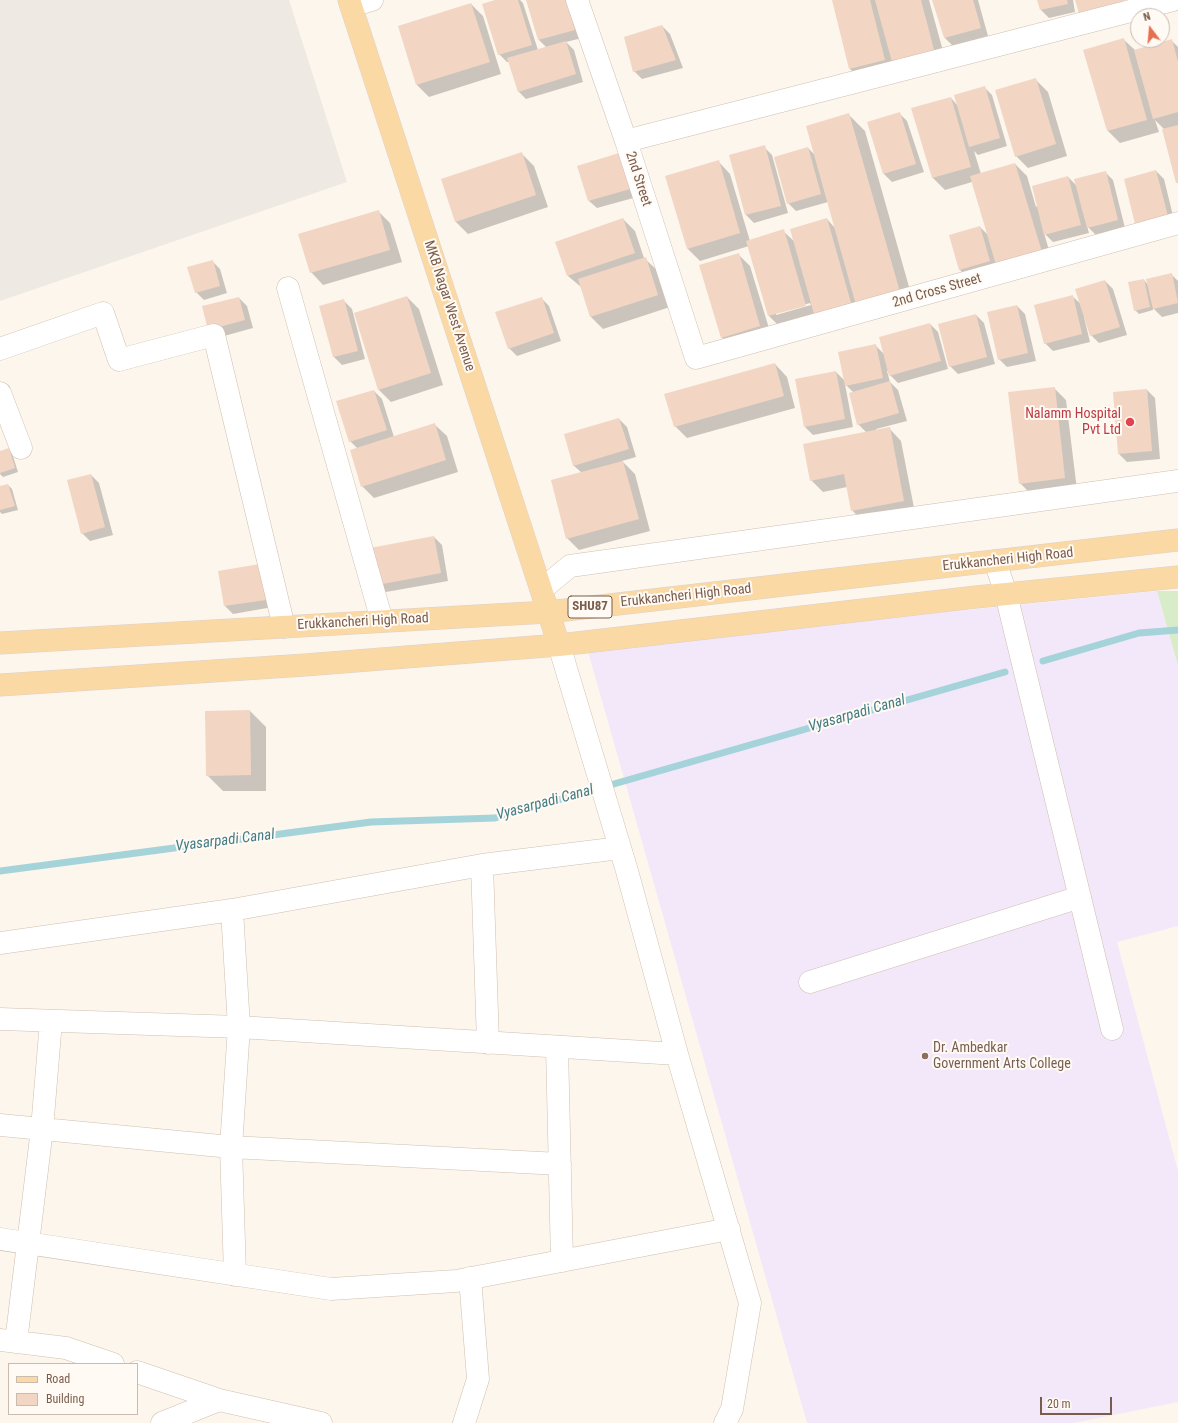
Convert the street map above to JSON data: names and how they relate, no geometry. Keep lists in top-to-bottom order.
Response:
{
  "streets": {
    "main road": ["MKB Nagar West Avenue", "Erukkancheri High Road", "SHU87"],
    "street": ["2nd Street", "2nd Cross Street"]
  },
  "crossings": [
    ["2nd Street", "2nd Cross Street"],
    ["MKB Nagar West Avenue", "Erukkancheri High Road"],
    ["MKB Nagar West Avenue", "SHU87"]
  ],
  "water": ["Vyasarpadi Canal"],
  "places": ["Nalamm Hospital Pvt Ltd", "Dr. Ambedkar Government Arts College"],
  "legend": ["Road", "Building"],
  "scale_bar": "20 m",
  "north": "top"
}
